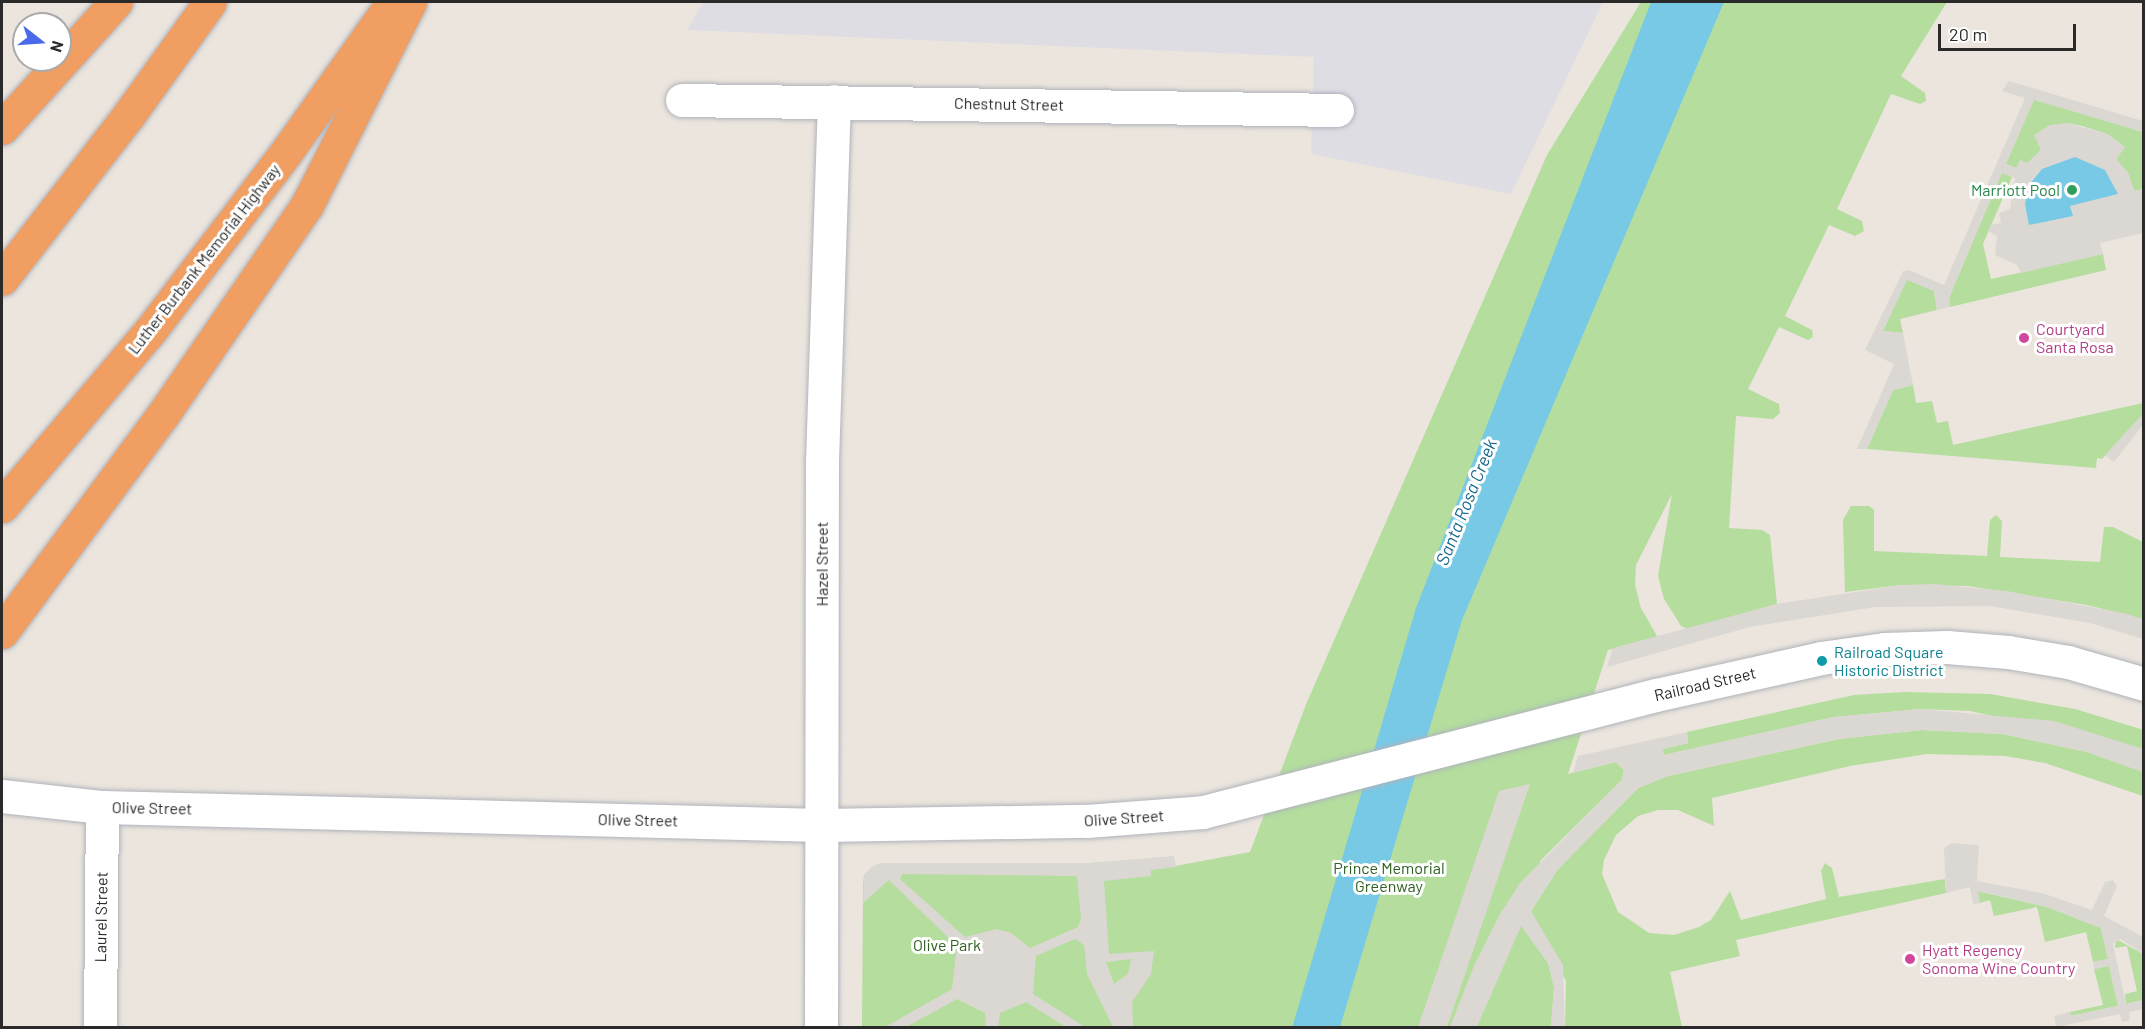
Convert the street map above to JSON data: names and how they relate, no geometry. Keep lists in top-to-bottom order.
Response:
{
  "streets": {
    "highway": ["Luther Burbank Memorial Highway"],
    "street": [
      "Chestnut Street",
      "Hazel Street",
      "Railroad Street",
      "Olive Street",
      "Laurel Street"
    ]
  },
  "crossings": [
    ["Chestnut Street", "Hazel Street"],
    ["Hazel Street", "Olive Street"],
    ["Railroad Street", "Olive Street"],
    ["Olive Street", "Laurel Street"]
  ],
  "water": ["Santa Rosa Creek"],
  "parks": ["Prince Memorial Greenway", "Olive Park"],
  "places": [
    "Marriott Pool",
    "Courtyard Santa Rosa",
    "Railroad Square Historic District",
    "Hyatt Regency Sonoma Wine Country"
  ],
  "scale_bar": "20 m",
  "north": "right"
}
